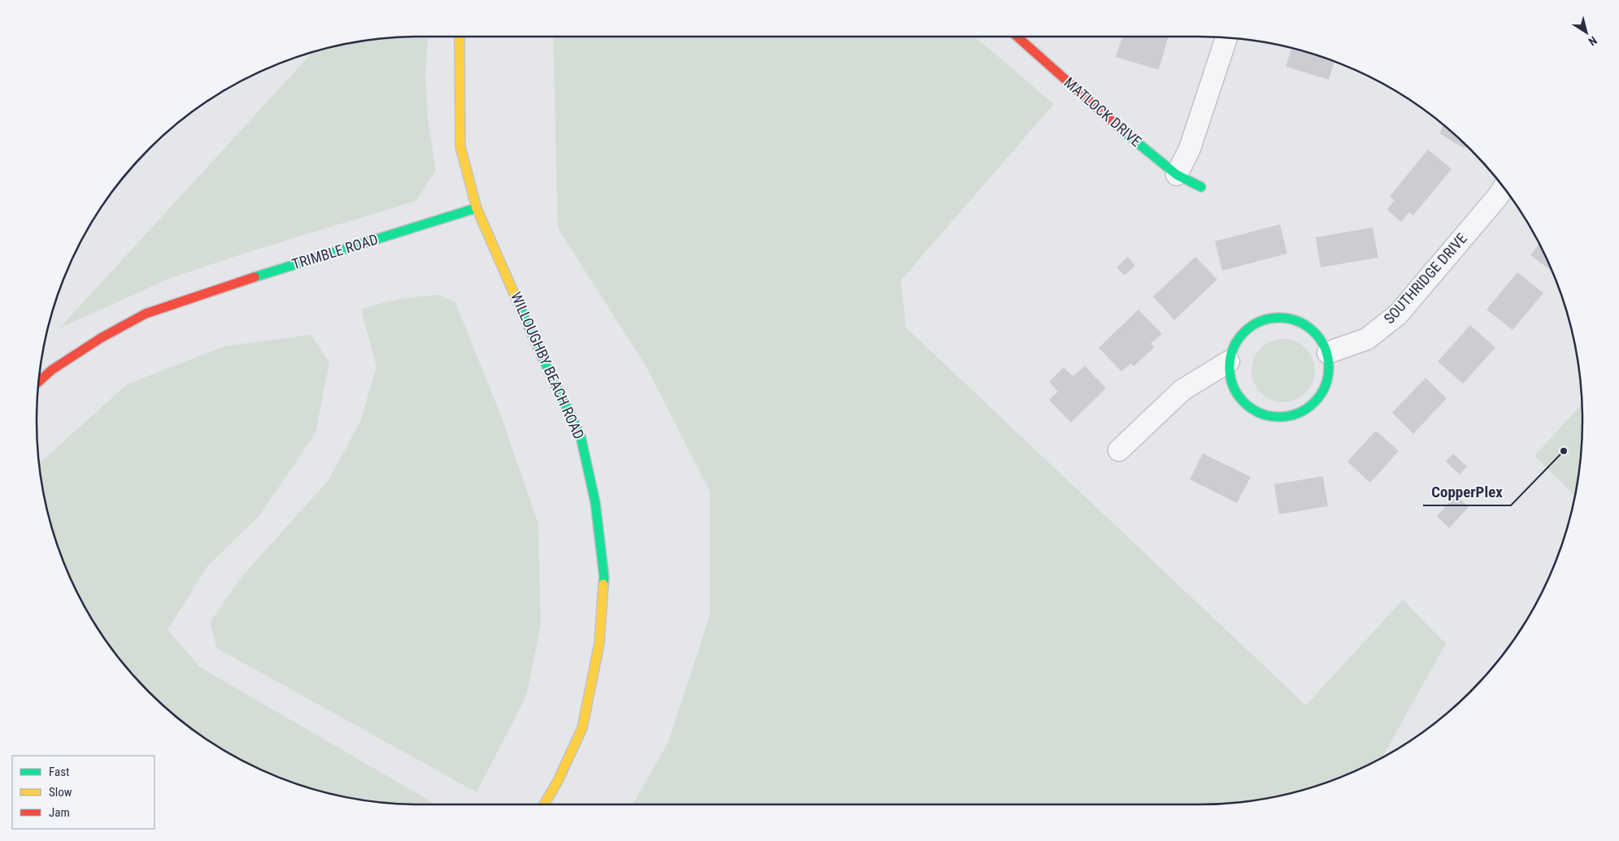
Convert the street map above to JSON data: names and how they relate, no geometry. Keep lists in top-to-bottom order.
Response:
{
  "streets": {
    "street": [
      "MATLOCK DRIVE",
      "TRIMBLE ROAD",
      "SOUTHRIDGE DRIVE",
      "WILLOUGHBY BEACH ROAD"
    ]
  },
  "crossings": [
    ["TRIMBLE ROAD", "WILLOUGHBY BEACH ROAD"]
  ],
  "places": ["CopperPlex"],
  "legend": ["Fast", "Slow", "Jam"],
  "north": "bottom right"
}
